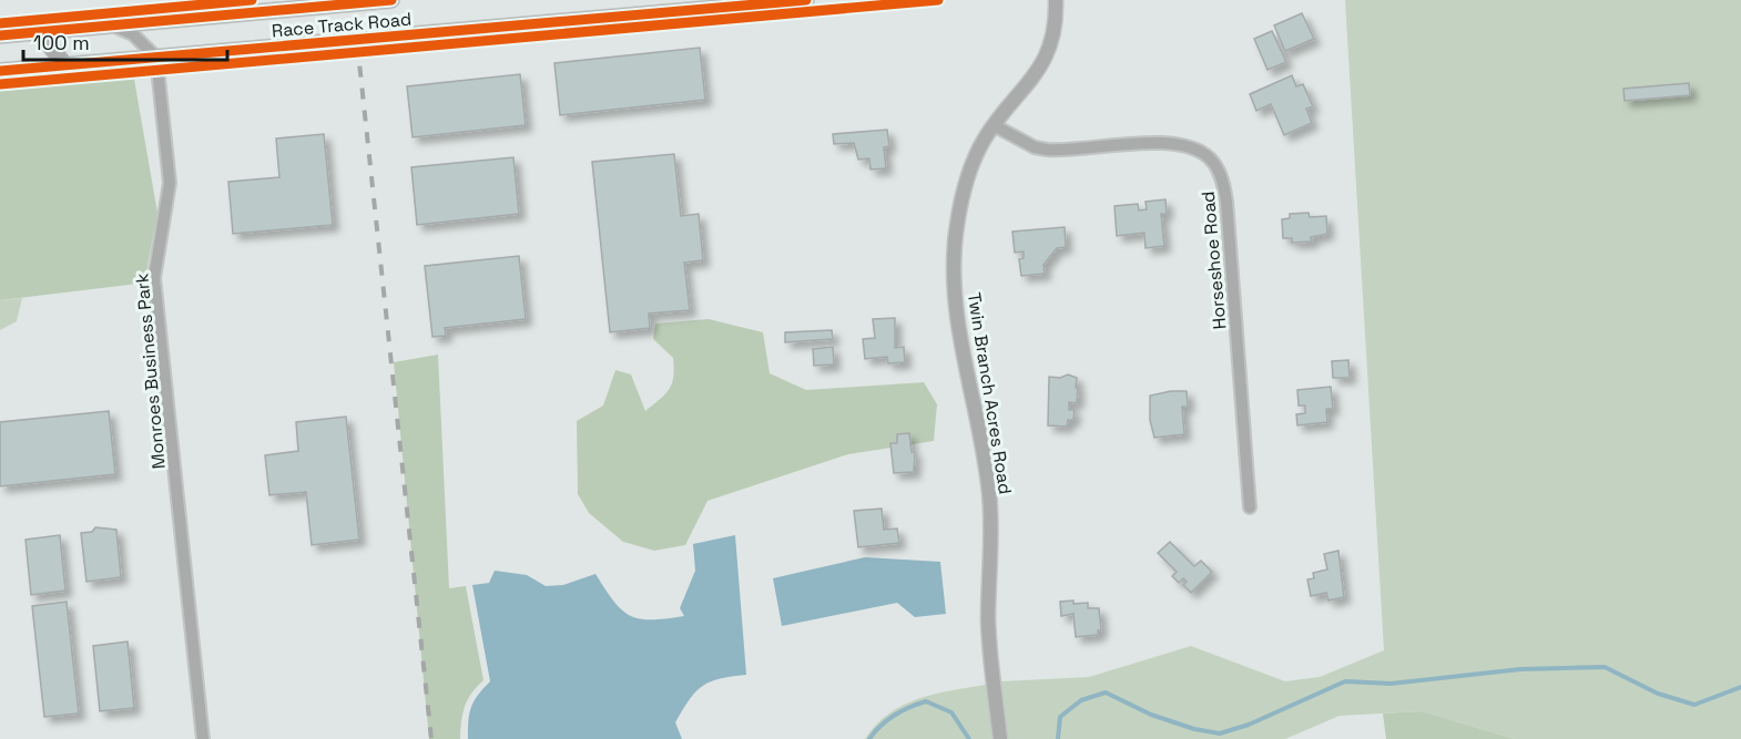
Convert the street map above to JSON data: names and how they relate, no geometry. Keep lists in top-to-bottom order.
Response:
{
  "streets": {
    "main road": ["Race Track Road"],
    "street": ["Horseshoe Road", "Monroes Business Park", "Twin Branch Acres Road"]
  },
  "crossings": [
    ["Race Track Road", "Monroes Business Park"],
    ["Horseshoe Road", "Twin Branch Acres Road"]
  ],
  "scale_bar": "100 m"
}
